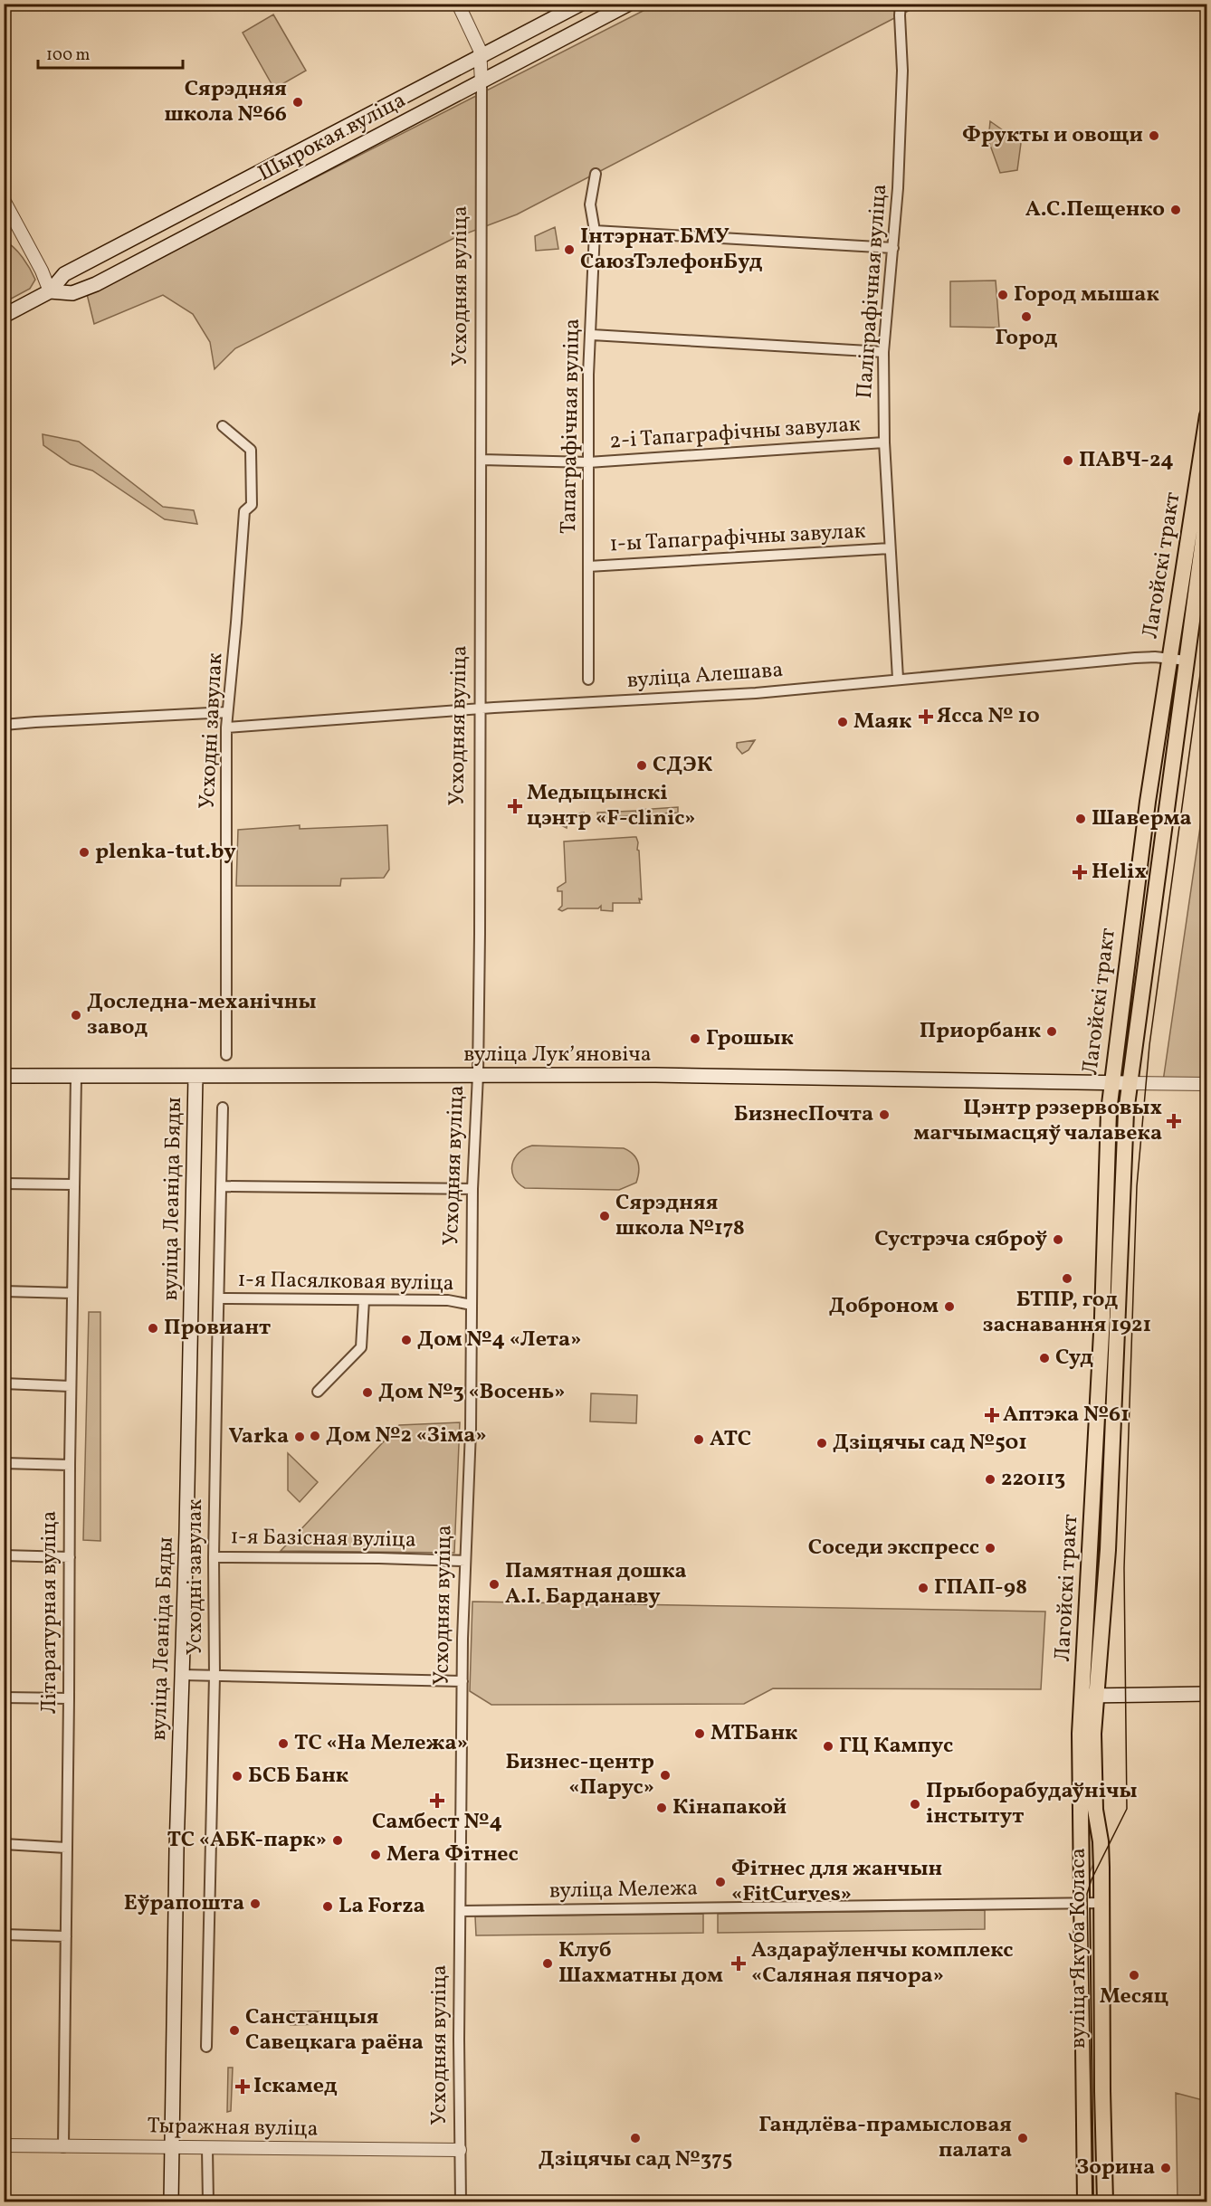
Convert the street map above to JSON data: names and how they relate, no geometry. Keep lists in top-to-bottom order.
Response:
{
  "streets": {
    "main road": [
      "Шырокая вуліца",
      "Лагойскі тракт",
      "вуліца Лукʼяновіча",
      "вуліца Леаніда Бяды",
      "вуліца Якуба Коласа"
    ],
    "street": [
      "Усходняя вуліца",
      "Паліграфічная вуліца",
      "Тапаграфічная вуліца",
      "2-і Тапаграфічны завулак",
      "1-ы Тапаграфічны завулак",
      "вуліца Алешава",
      "Усходні завулак",
      "1-я Пасялковая вуліца",
      "1-я Базісная вуліца",
      "Літаратурная вуліца",
      "вуліца Мележа",
      "Тыражная вуліца"
    ]
  },
  "crossings": [
    ["Шырокая вуліца", "Усходняя вуліца"],
    ["Усходняя вуліца", "2-і Тапаграфічны завулак"],
    ["Усходняя вуліца", "вуліца Алешава"],
    ["Усходняя вуліца", "вуліца Лукʼяновіча"],
    ["Усходняя вуліца", "1-я Пасялковая вуліца"],
    ["Усходняя вуліца", "1-я Базісная вуліца"],
    ["Усходняя вуліца", "вуліца Мележа"],
    ["Усходняя вуліца", "Тыражная вуліца"],
    ["Паліграфічная вуліца", "2-і Тапаграфічны завулак"],
    ["Паліграфічная вуліца", "1-ы Тапаграфічны завулак"],
    ["Паліграфічная вуліца", "вуліца Алешава"],
    ["Тапаграфічная вуліца", "2-і Тапаграфічны завулак"],
    ["Тапаграфічная вуліца", "1-ы Тапаграфічны завулак"],
    ["Лагойскі тракт", "вуліца Алешава"],
    ["Лагойскі тракт", "вуліца Лукʼяновіча"],
    ["Лагойскі тракт", "вуліца Якуба Коласа"],
    ["вуліца Алешава", "Усходні завулак"],
    ["Усходні завулак", "1-я Пасялковая вуліца"],
    ["Усходні завулак", "1-я Базісная вуліца"],
    ["вуліца Лукʼяновіча", "вуліца Леаніда Бяды"],
    ["вуліца Лукʼяновіча", "Літаратурная вуліца"],
    ["вуліца Леаніда Бяды", "Тыражная вуліца"],
    ["Літаратурная вуліца", "Тыражная вуліца"],
    ["вуліца Мележа", "вуліца Якуба Коласа"]
  ],
  "places": {
    "other": [
      "Сярэдняя школа №66",
      "Фрукты и овощи",
      "А.С.Пещенко",
      "Інтэрнат БМУ СаюзТэлефонБуд",
      "Город мышак",
      "Город",
      "ПАВЧ-24",
      "Маяк",
      "СДЭК",
      "Шаверма",
      "plenka-tut.by",
      "Доследна-механічны завод",
      "Приорбанк",
      "Грошык",
      "БизнесПочта",
      "Сярэдняя школа №178",
      "Сустрэча сяброў",
      "БТПР, год заснавання 1921",
      "Доброном",
      "Провиант",
      "Дом №4 «Лета»",
      "Суд",
      "Дом №3 «Восень»",
      "Дом №2 «Зіма»",
      "Varka",
      "АТС",
      "Дзіцячы сад №501",
      "220113",
      "Соседи экспресс",
      "Памятная дошка А.І. Барданаву",
      "ГПАП-98",
      "МТБанк",
      "ТС «На Мележа»",
      "ГЦ Кампус",
      "Бизнес-центр «Парус»",
      "БСБ Банк",
      "Прыборабудаўнічы інстытут",
      "Кінапакой",
      "ТС «АБК-парк»",
      "Мега Фітнес",
      "Фітнес для жанчын «FitCurves»",
      "Еўрапошта",
      "La Forza",
      "Клуб Шахматны дом",
      "Месяц",
      "Санстанцыя Савецкага раёна",
      "Дзіцячы сад №375",
      "Гандлёва-прамысловая палата",
      "Зорина"
    ],
    "health": [
      "Ясса № 10",
      "Медыцынскі цэнтр «F-clinic»",
      "Helix",
      "Цэнтр рэзервовых магчымасцяў чалавека",
      "Аптэка №61",
      "Самбест №4",
      "Аздараўленчы комплекс «Саляная пячора»",
      "Іскамед"
    ]
  },
  "scale_bar": "100 m"
}
